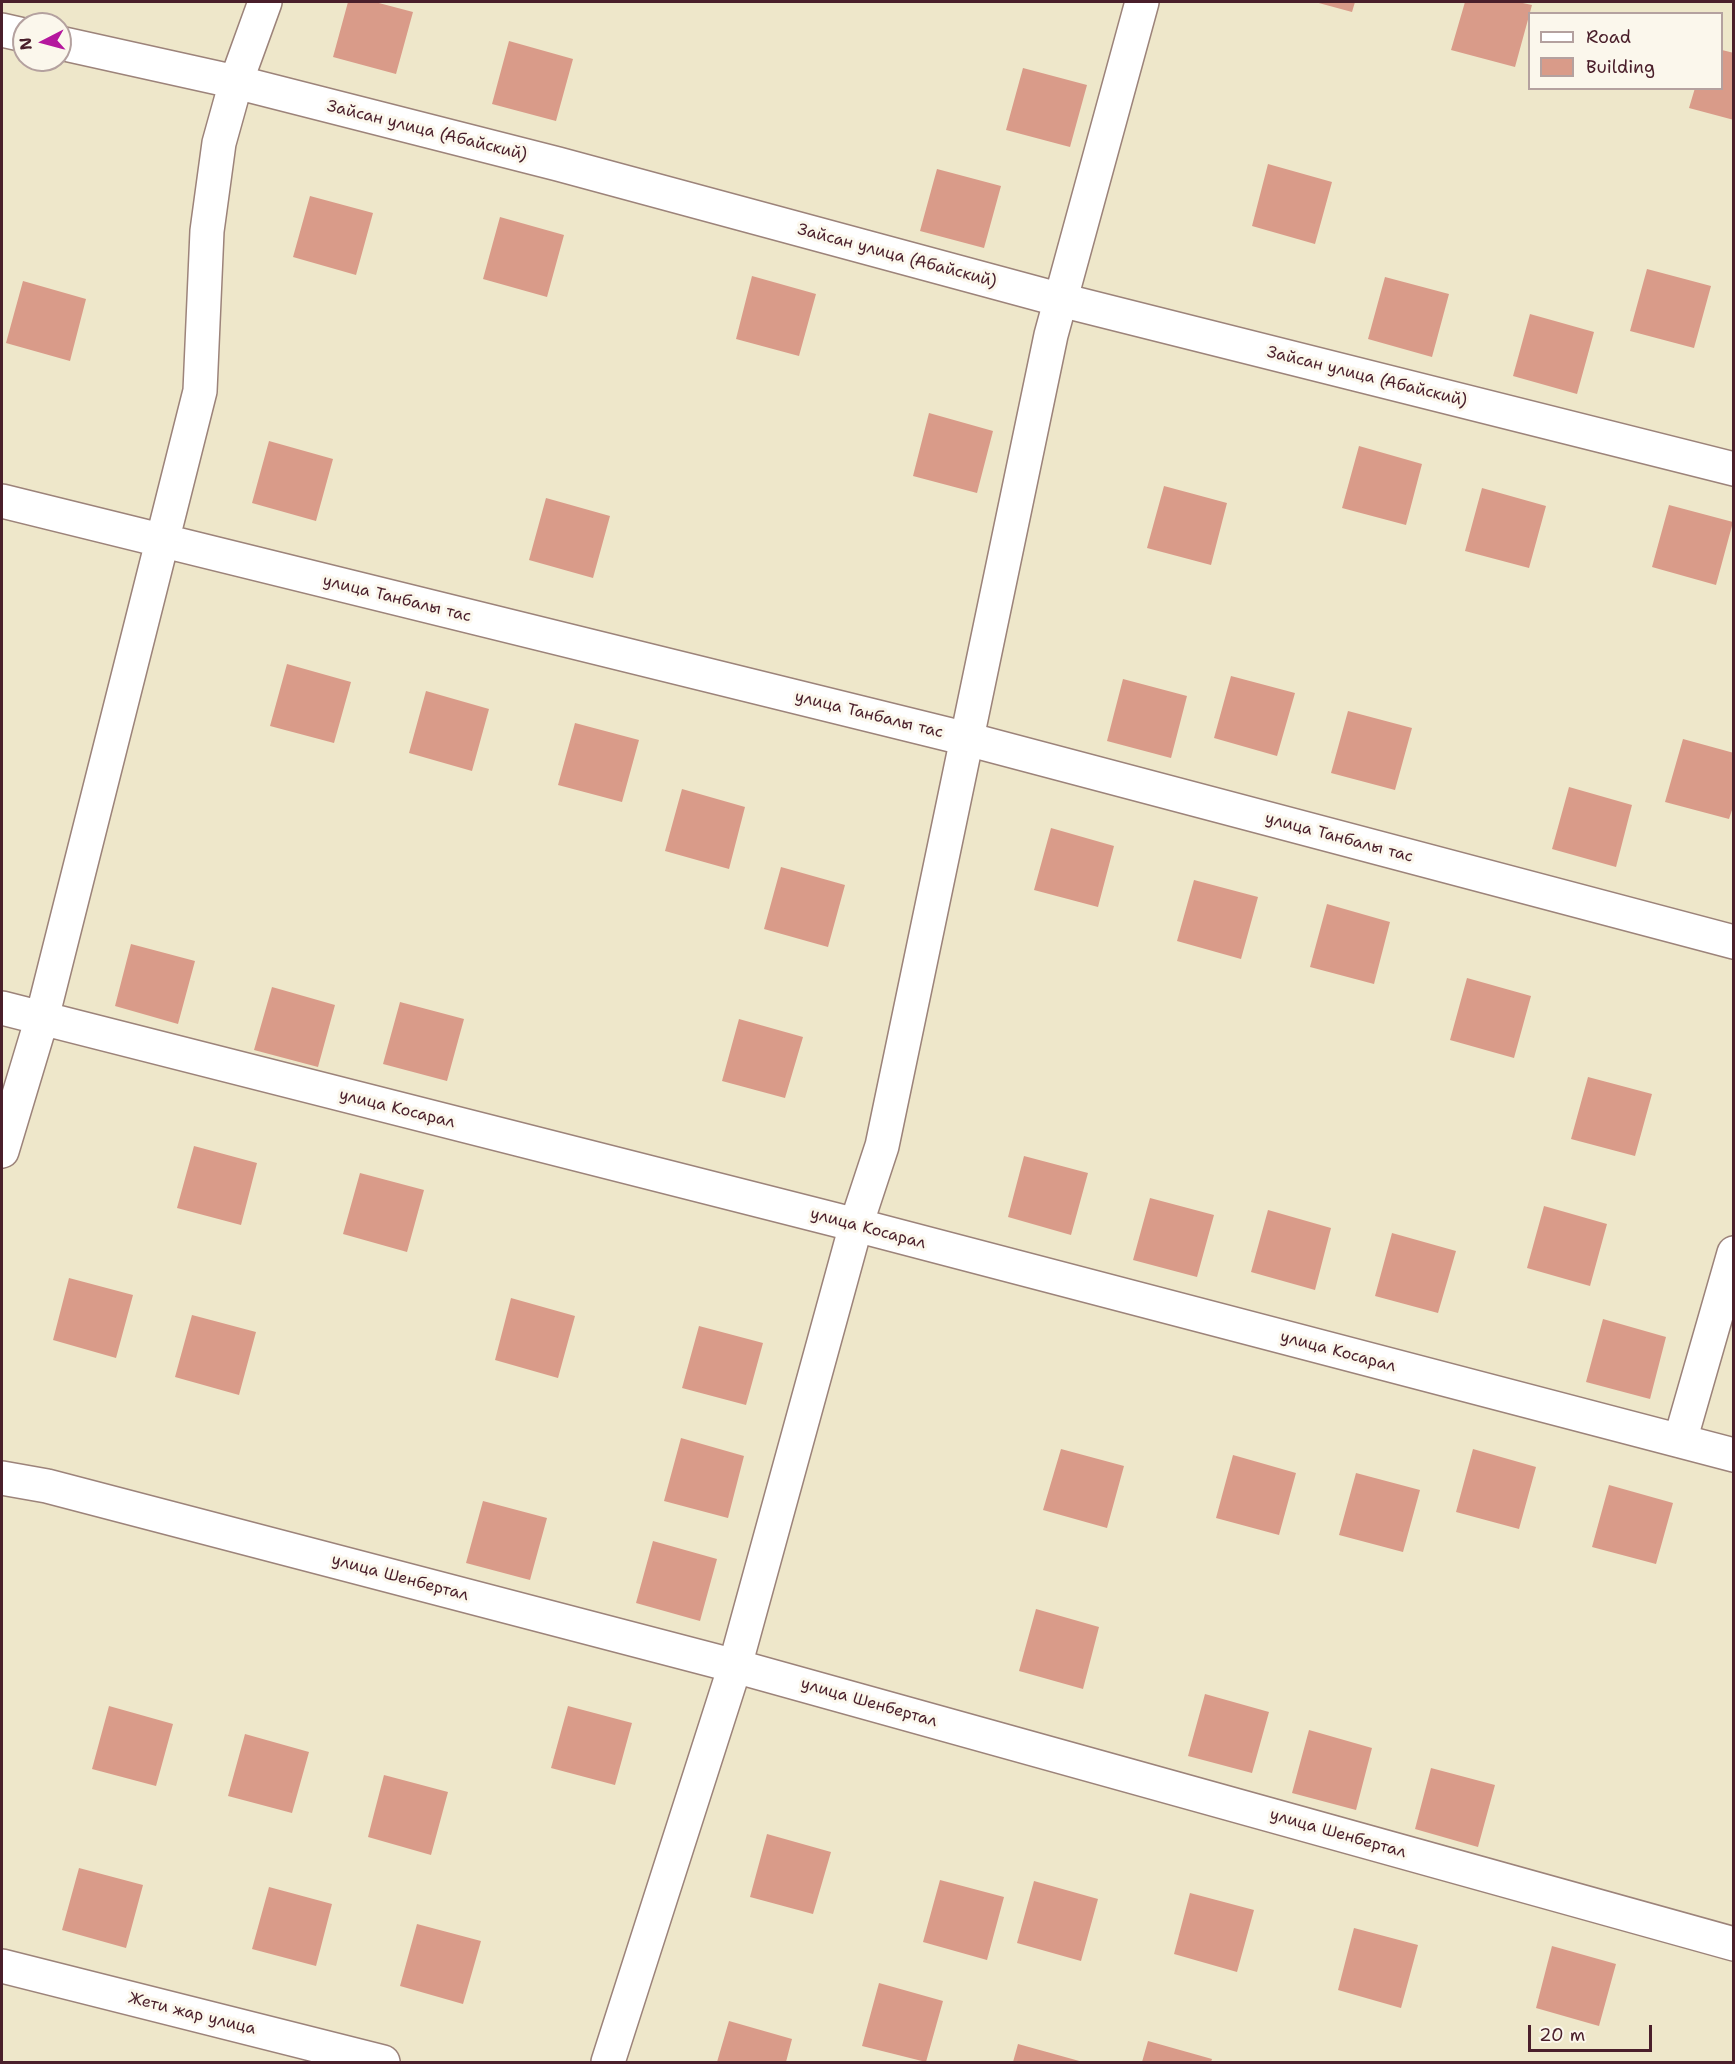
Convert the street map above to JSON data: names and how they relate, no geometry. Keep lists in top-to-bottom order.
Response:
{
  "streets": {
    "street": [
      "Зайсан улица (Абайский)",
      "улица Танбалы тас",
      "улица Косарал",
      "улица Шенбертал",
      "Жети жар улица"
    ]
  },
  "legend": ["Road", "Building"],
  "scale_bar": "20 m",
  "north": "left"
}
